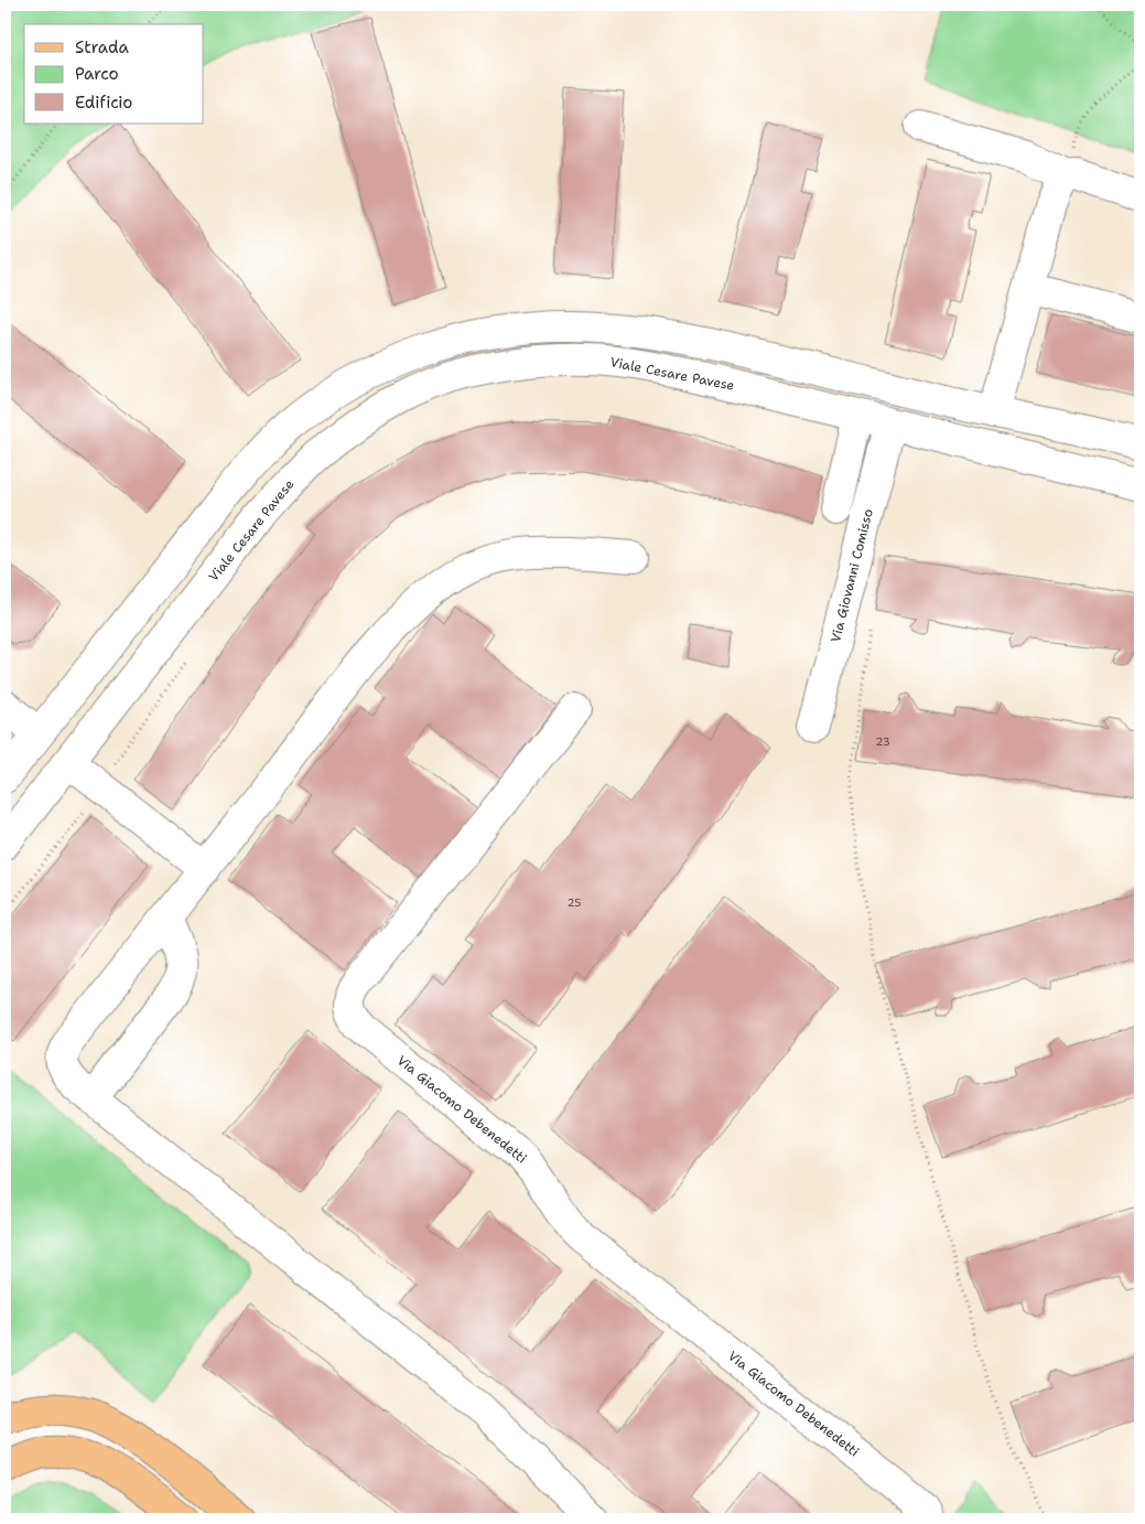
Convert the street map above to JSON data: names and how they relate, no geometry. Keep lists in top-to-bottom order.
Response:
{
  "streets": {
    "street": ["Viale Cesare Pavese", "Via Giovanni Comisso", "Via Giacomo Debenedetti"]
  },
  "crossings": [
    ["Viale Cesare Pavese", "Via Giovanni Comisso"]
  ],
  "house_numbers": ["23", "25"],
  "legend": ["Strada", "Parco", "Edificio"]
}
